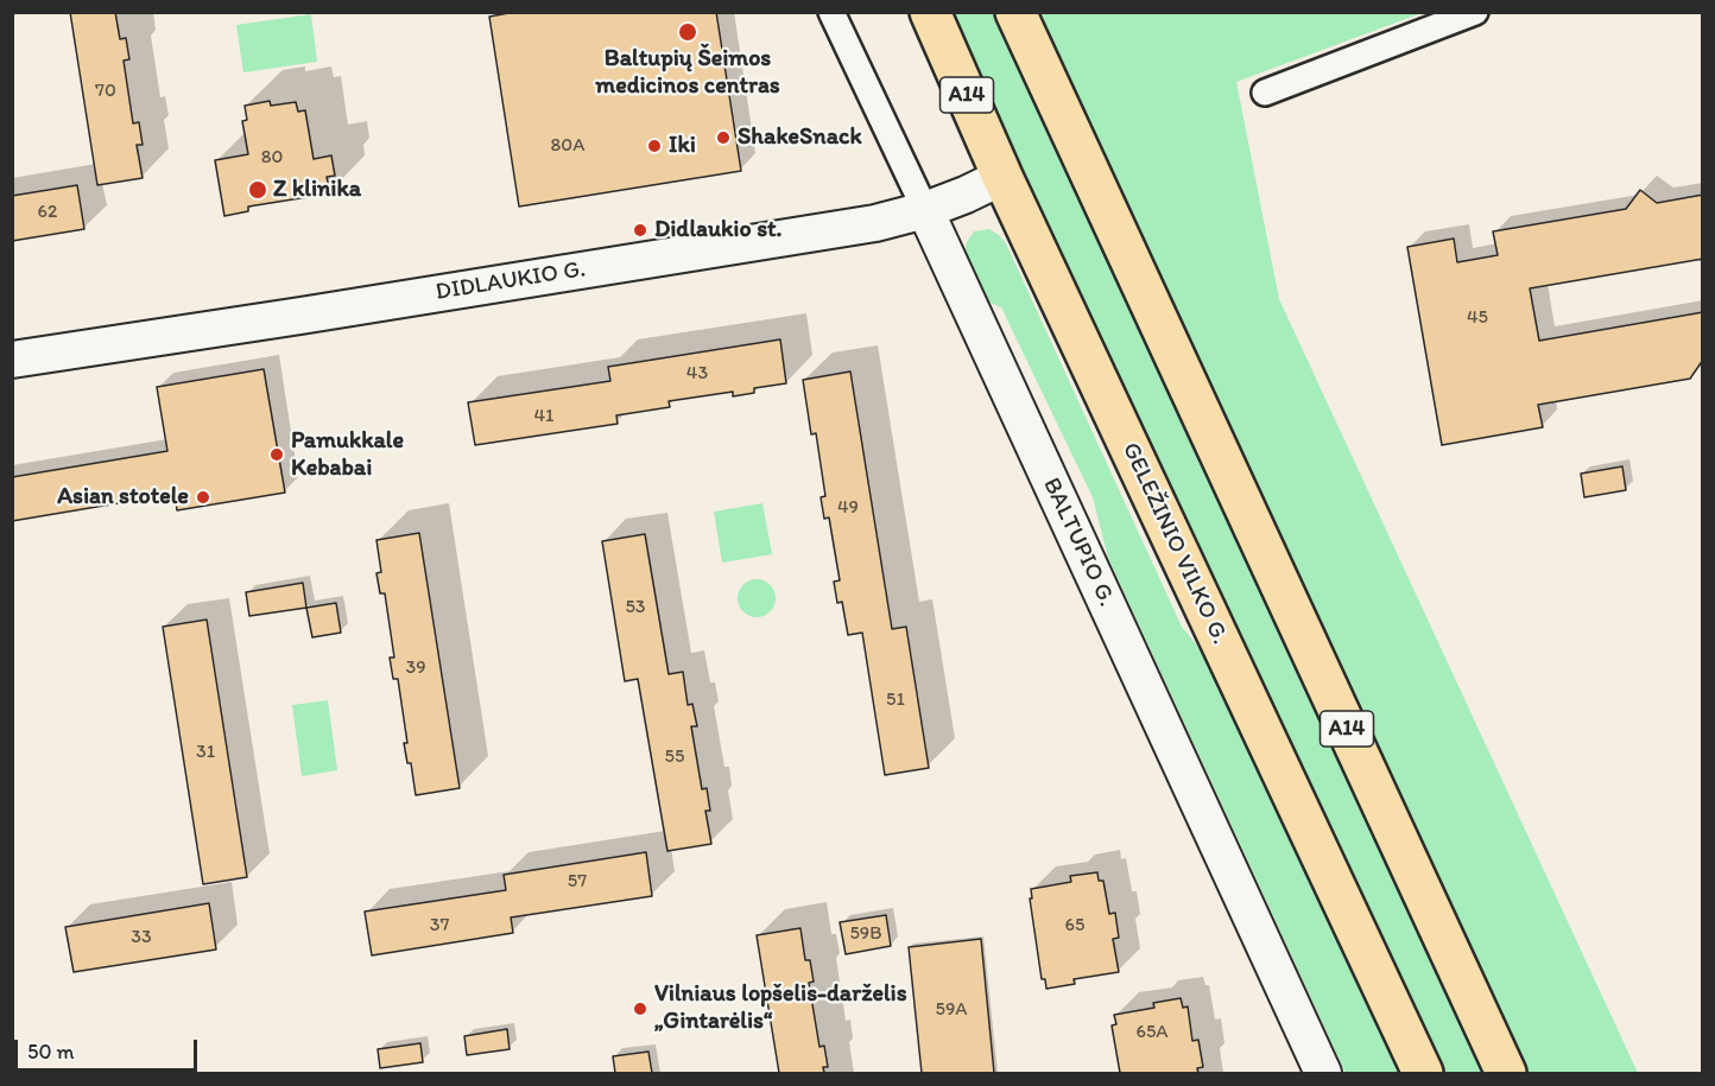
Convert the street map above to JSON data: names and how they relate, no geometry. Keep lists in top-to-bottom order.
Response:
{
  "streets": {
    "highway": ["A14", "GELEŽINIO VILKO G."],
    "street": ["DIDLAUKIO G.", "BALTUPIO G."]
  },
  "crossings": [
    ["DIDLAUKIO G.", "BALTUPIO G."],
    ["DIDLAUKIO G.", "GELEŽINIO VILKO G."]
  ],
  "places": [
    "Baltupių Šeimos medicinos centras",
    "ShakeSnack",
    "Iki",
    "Z klinika",
    "Didlaukio st.",
    "Pamukkale Kebabai",
    "Asian stotele",
    "Vilniaus lopšelis-darželis „Gintarėlis“"
  ],
  "house_numbers": [
    "70",
    "80A",
    "80",
    "62",
    "45",
    "43",
    "41",
    "49",
    "53",
    "39",
    "51",
    "31",
    "55",
    "57",
    "37",
    "65",
    "59B",
    "33",
    "59A",
    "65A"
  ],
  "scale_bar": "50 m"
}
